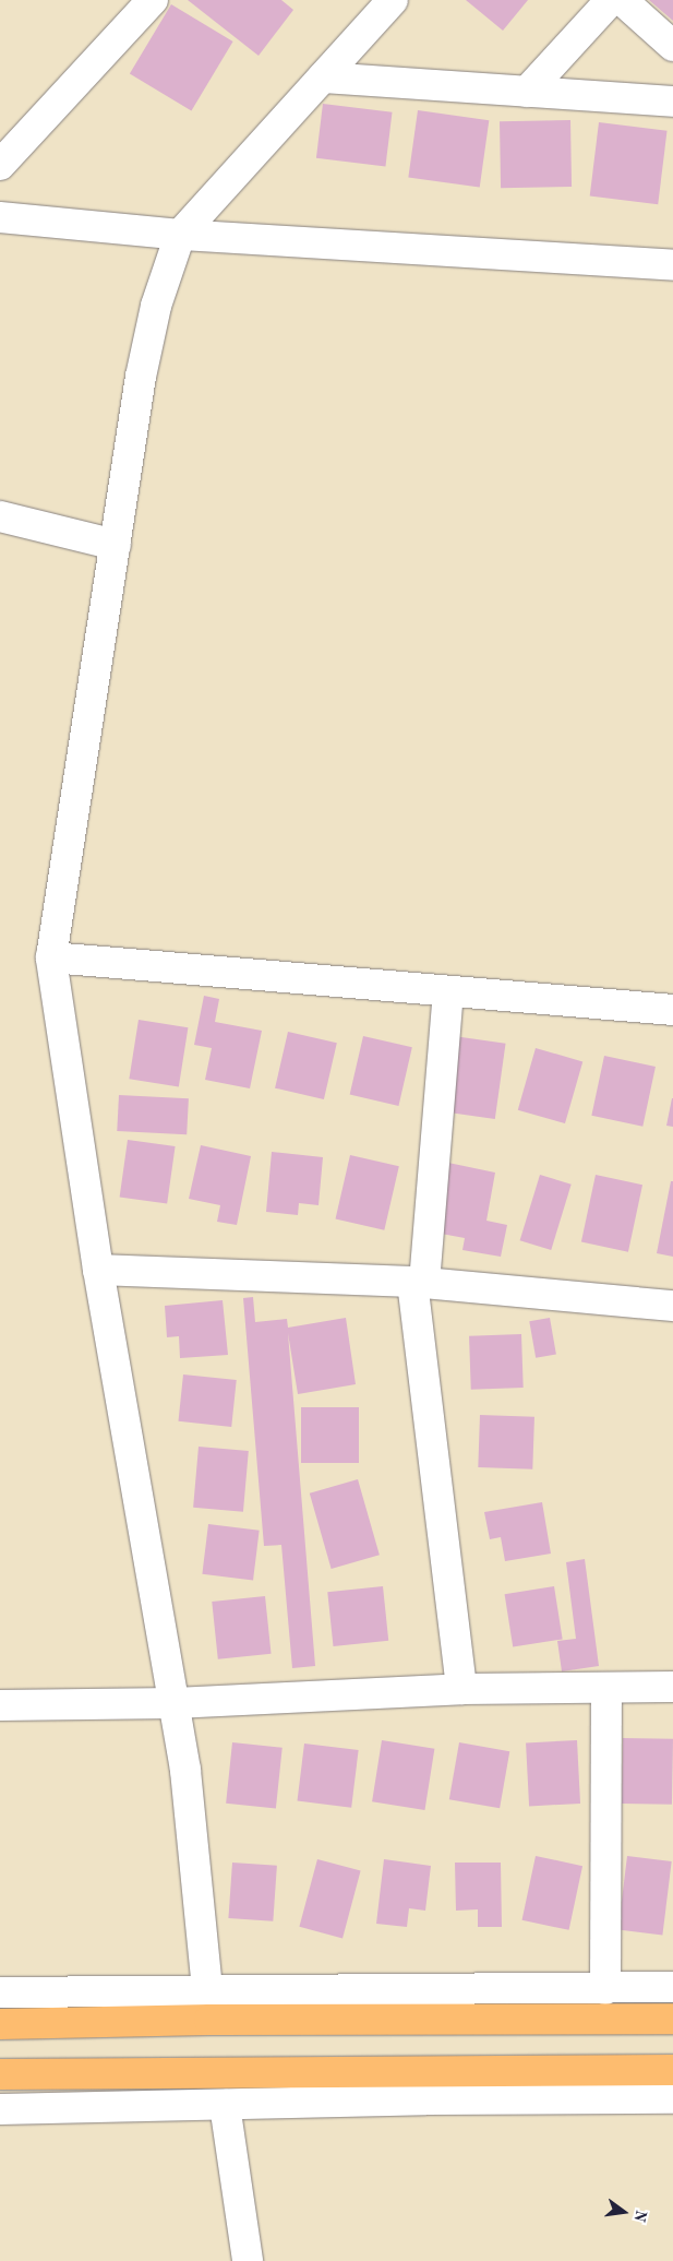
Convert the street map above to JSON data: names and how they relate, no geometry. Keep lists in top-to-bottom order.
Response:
{
  "north": "right"
}
